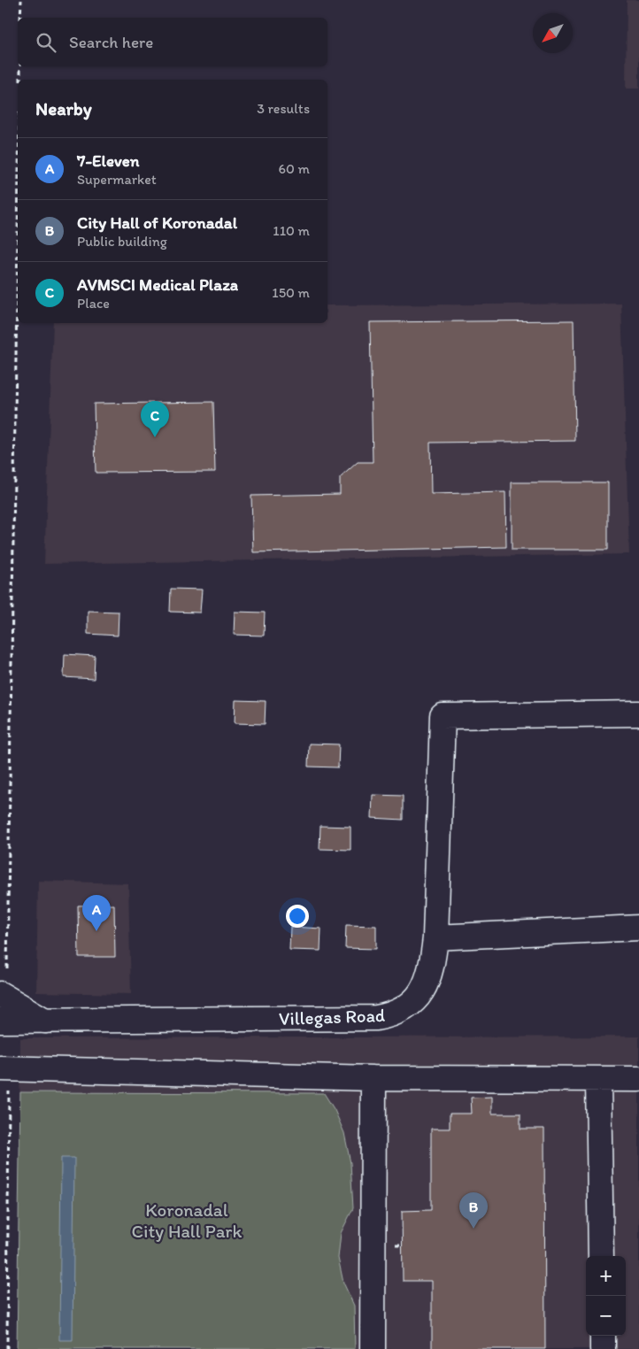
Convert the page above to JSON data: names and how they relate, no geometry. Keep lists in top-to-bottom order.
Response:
{
  "streets": {
    "main road": ["Villegas Road"]
  },
  "parks": ["Koronadal City Hall Park"],
  "north": "bottom left",
  "page": {
    "search": "Search here",
    "heading": ["Nearby", "3 results"],
    "list": [
      {
        "mark": "A",
        "name": "7-Eleven",
        "note": "Supermarket",
        "value": "60 m"
      },
      {
        "mark": "B",
        "name": "City Hall of Koronadal",
        "note": "Public building",
        "value": "110 m"
      },
      {
        "mark": "C",
        "name": "AVMSCI Medical Plaza",
        "note": "Place",
        "value": "150 m"
      }
    ],
    "pins": ["C", "A", "B"],
    "map_buttons": ["+", "−"]
  }
}
